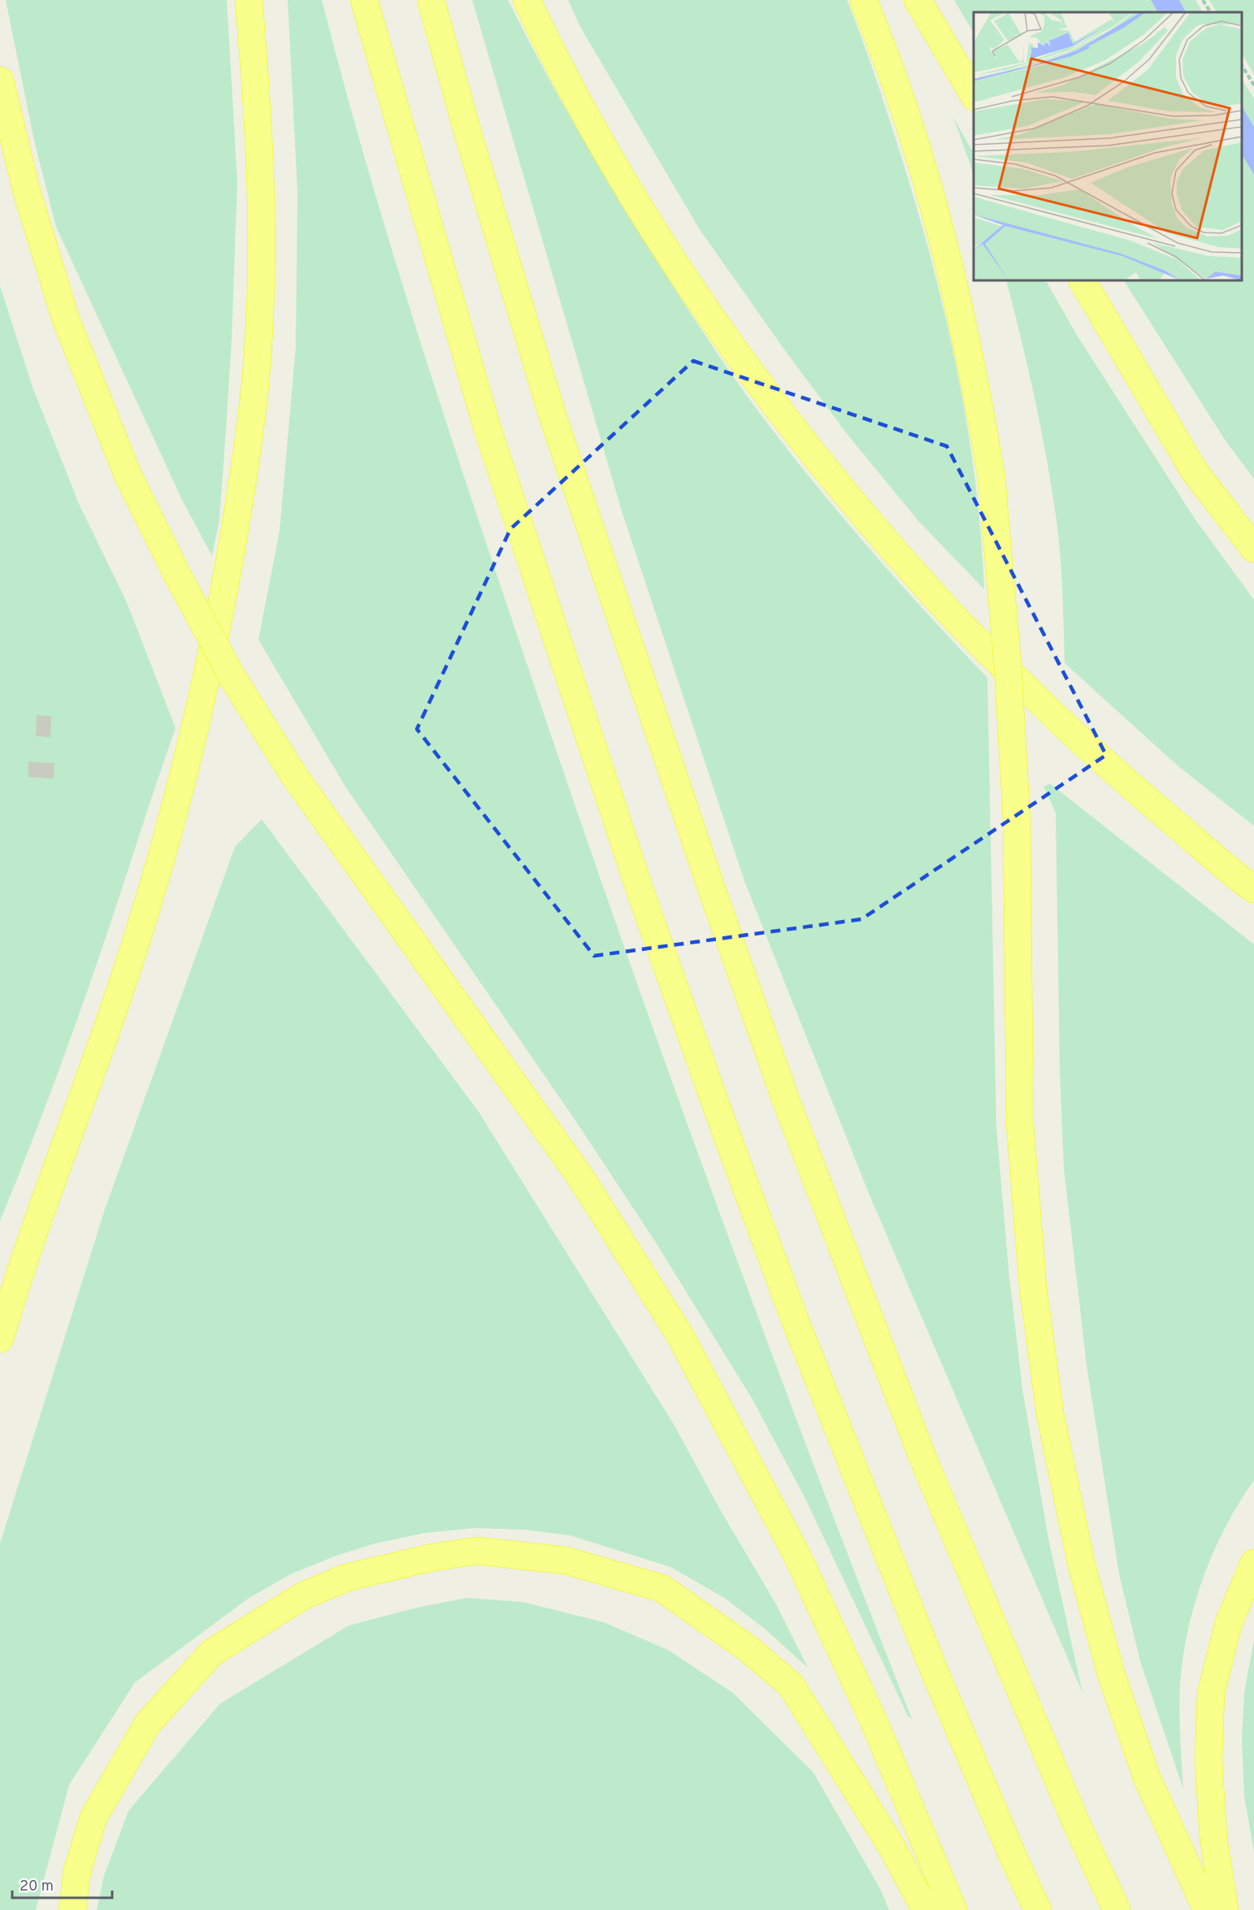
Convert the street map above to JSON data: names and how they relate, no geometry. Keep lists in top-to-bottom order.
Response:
{
  "scale_bar": "20 m"
}
